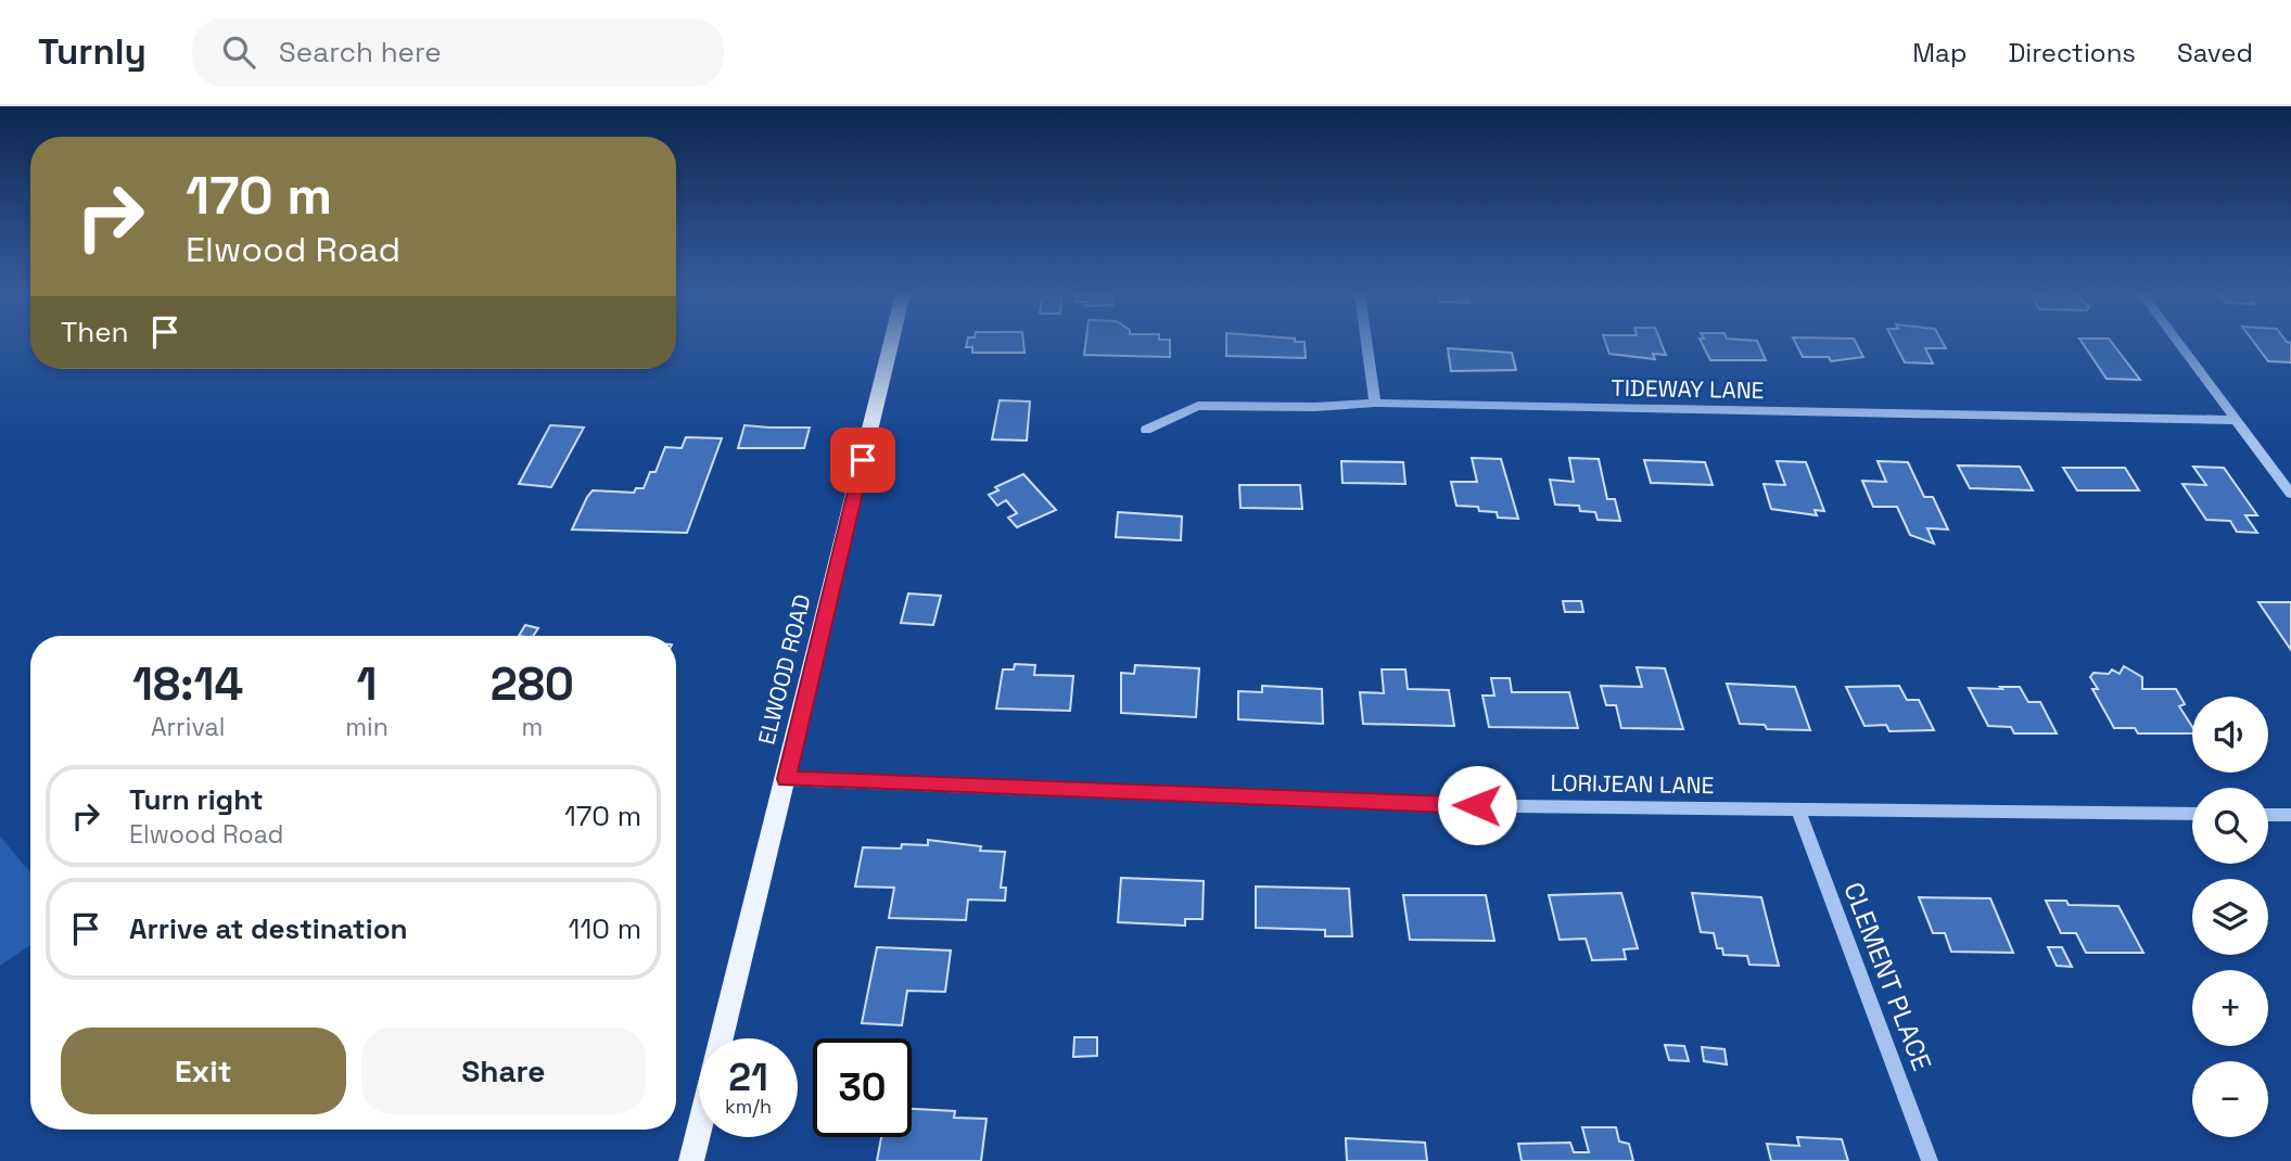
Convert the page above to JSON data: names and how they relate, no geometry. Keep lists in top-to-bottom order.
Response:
{
  "streets": {
    "main road": ["ELWOOD ROAD"],
    "street": ["TIDEWAY LANE", "LORIJEAN LANE", "CLEMENT PLACE"]
  },
  "crossings": [
    ["ELWOOD ROAD", "LORIJEAN LANE"],
    ["LORIJEAN LANE", "CLEMENT PLACE"]
  ],
  "page": {
    "header": "Turnly",
    "search": "Search here",
    "nav": ["Map", "Directions", "Saved"],
    "turn": ["170 m", "Elwood Road"],
    "then": "Then",
    "eta": [
      "18:14",
      "Arrival",
      "1",
      "min",
      "280",
      "m"
    ],
    "map_buttons": ["+", "−"],
    "list": [
      {
        "name": "Turn right",
        "note": "Elwood Road",
        "value": "170 m"
      },
      {
        "name": "Arrive at destination",
        "value": "110 m"
      }
    ],
    "buttons": ["Exit", "Share"],
    "speed": "21 km/h",
    "limit": "30"
  }
}
